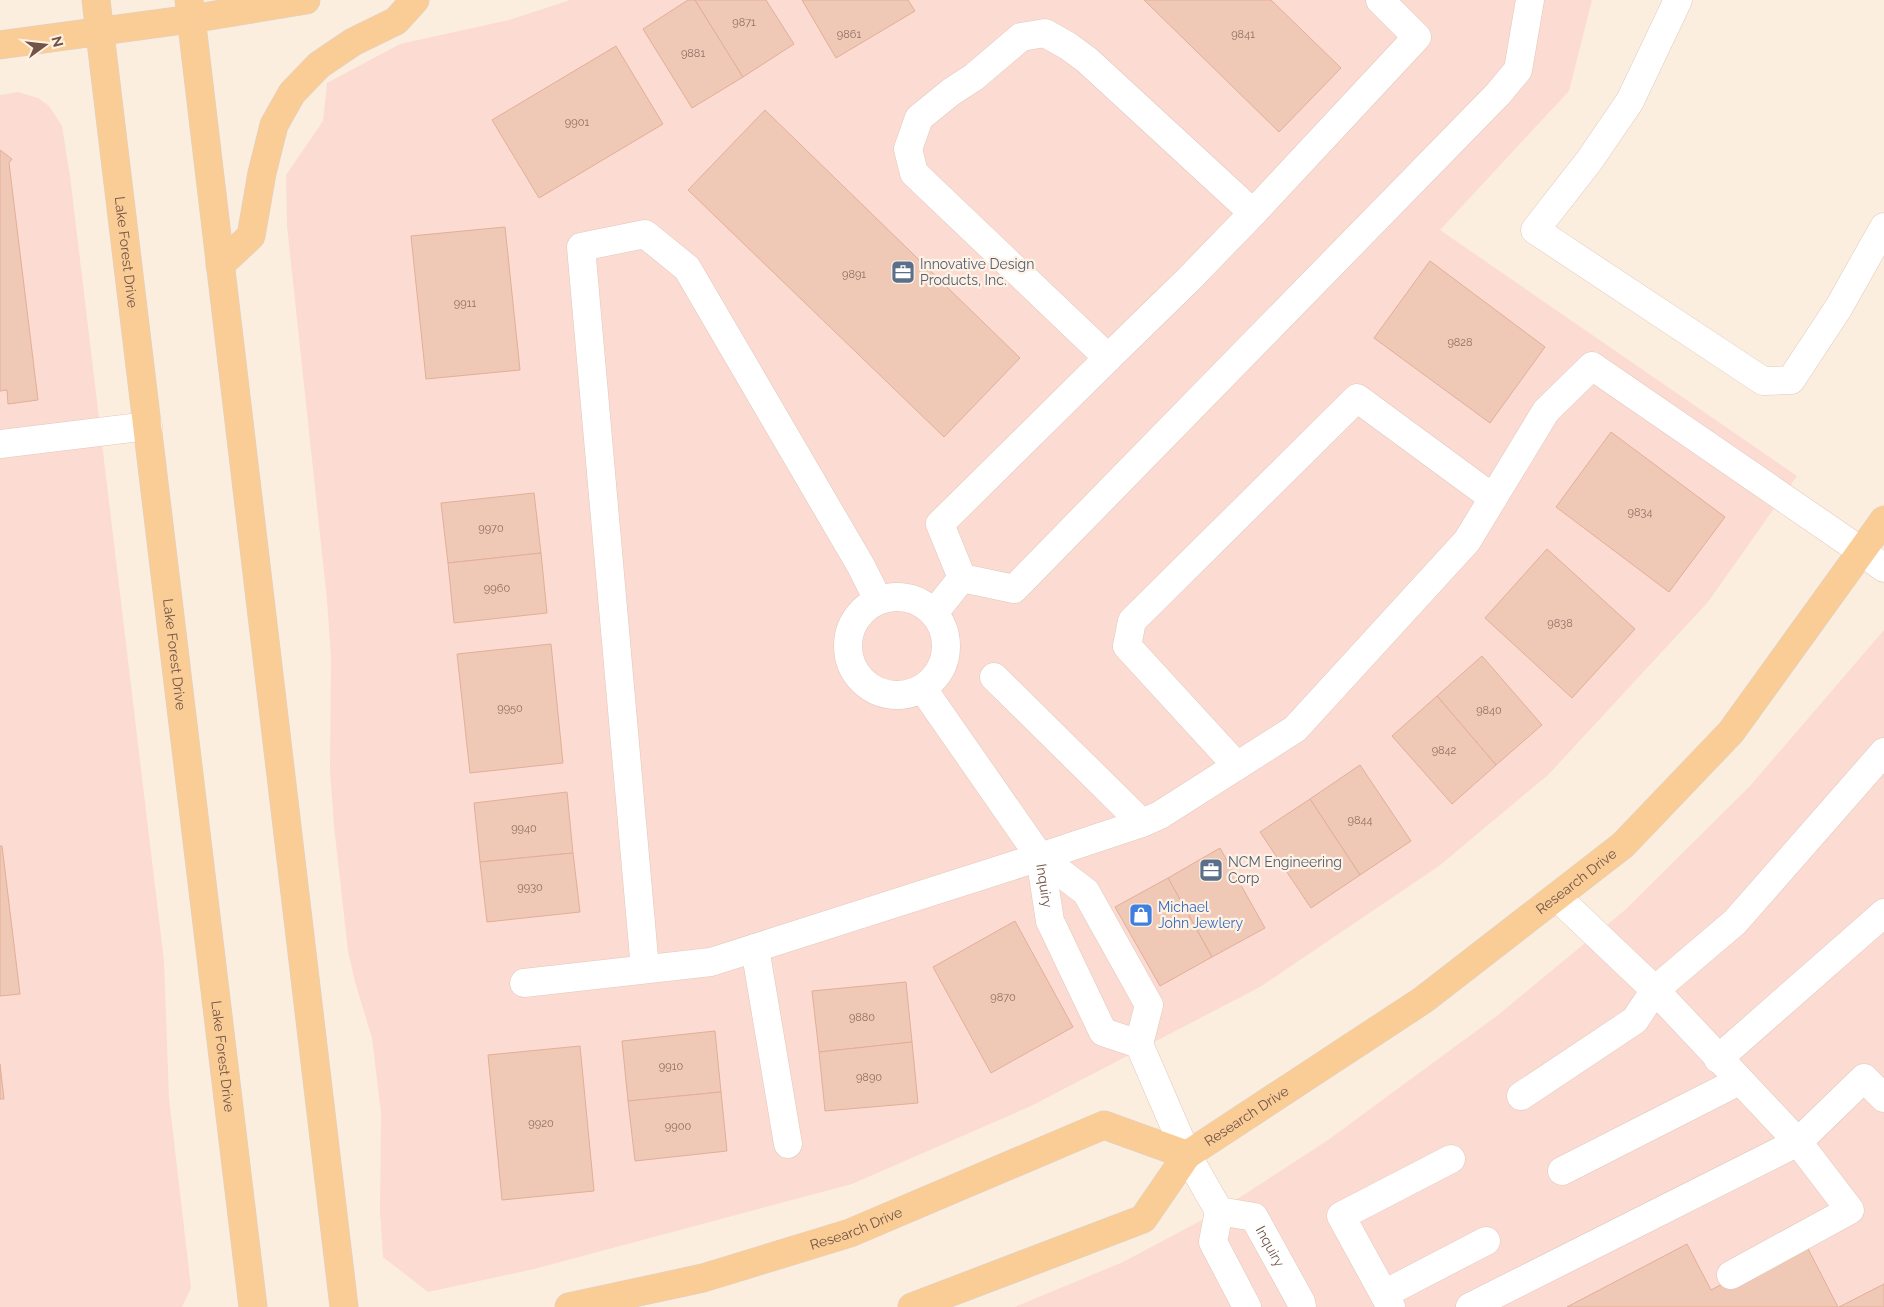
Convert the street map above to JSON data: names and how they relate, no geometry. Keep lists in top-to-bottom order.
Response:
{
  "streets": {
    "main road": ["Lake Forest Drive", "Research Drive"],
    "lane": ["Inquiry"]
  },
  "places": {
    "office": ["Innovative Design Products, Inc.", "NCM Engineering Corp"],
    "shop": ["Michael John Jewlery"]
  },
  "house_numbers": [
    "9871",
    "9861",
    "9841",
    "9881",
    "9901",
    "9891",
    "9911",
    "9828",
    "9834",
    "9970",
    "9960",
    "9838",
    "9950",
    "9840",
    "9842",
    "9844",
    "9940",
    "9930",
    "9870",
    "9880",
    "9910",
    "9890",
    "9920",
    "9900"
  ],
  "north": "right"
}
